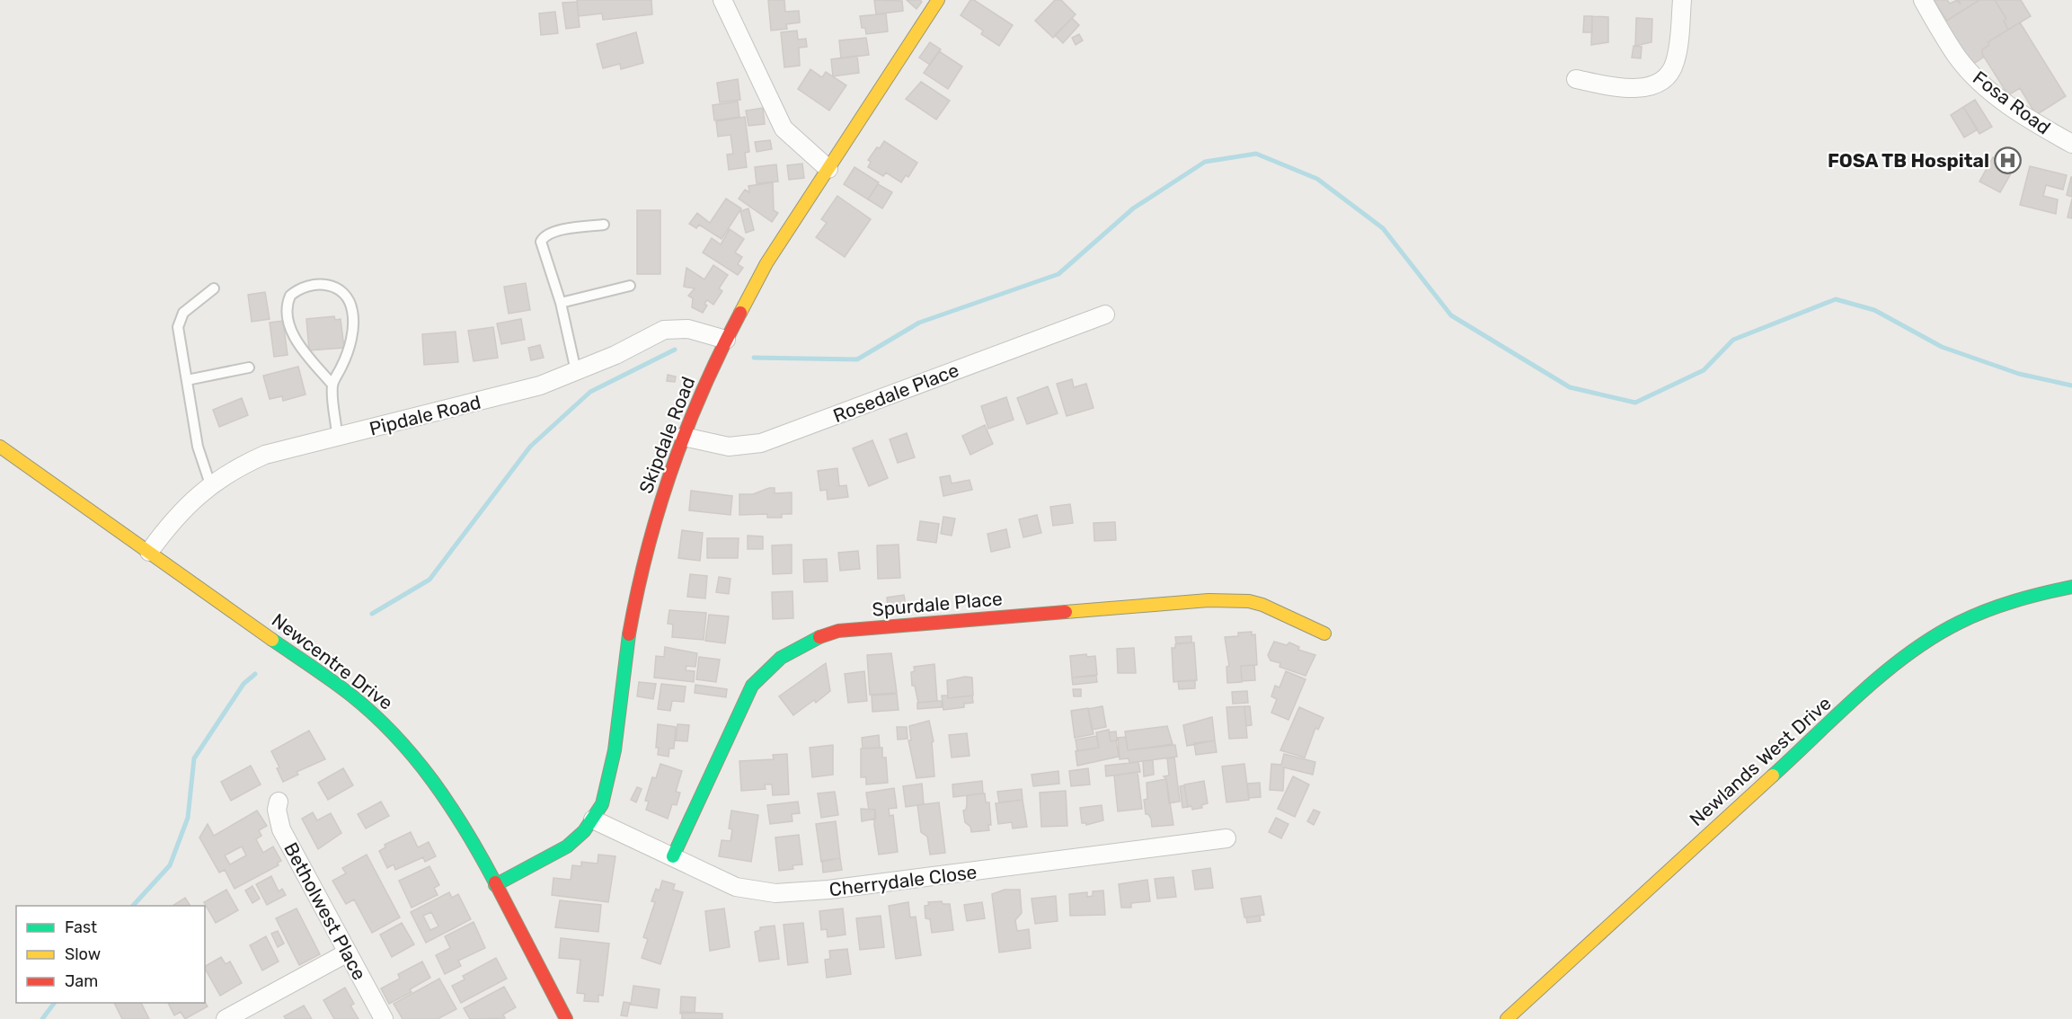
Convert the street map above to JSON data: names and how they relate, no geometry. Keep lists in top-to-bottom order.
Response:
{
  "streets": {
    "street": [
      "Fosa Road",
      "Rosedale Place",
      "Pipdale Road",
      "Skipdale Road",
      "Spurdale Place",
      "Newcentre Drive",
      "Newlands West Drive",
      "Cherrydale Close",
      "Betholwest Place"
    ]
  },
  "crossings": [
    ["Rosedale Place", "Skipdale Road"],
    ["Pipdale Road", "Skipdale Road"],
    ["Pipdale Road", "Newcentre Drive"],
    ["Skipdale Road", "Newcentre Drive"],
    ["Skipdale Road", "Cherrydale Close"],
    ["Spurdale Place", "Cherrydale Close"]
  ],
  "places": {
    "hospital": ["FOSA TB Hospital"]
  },
  "legend": ["Fast", "Slow", "Jam"]
}
